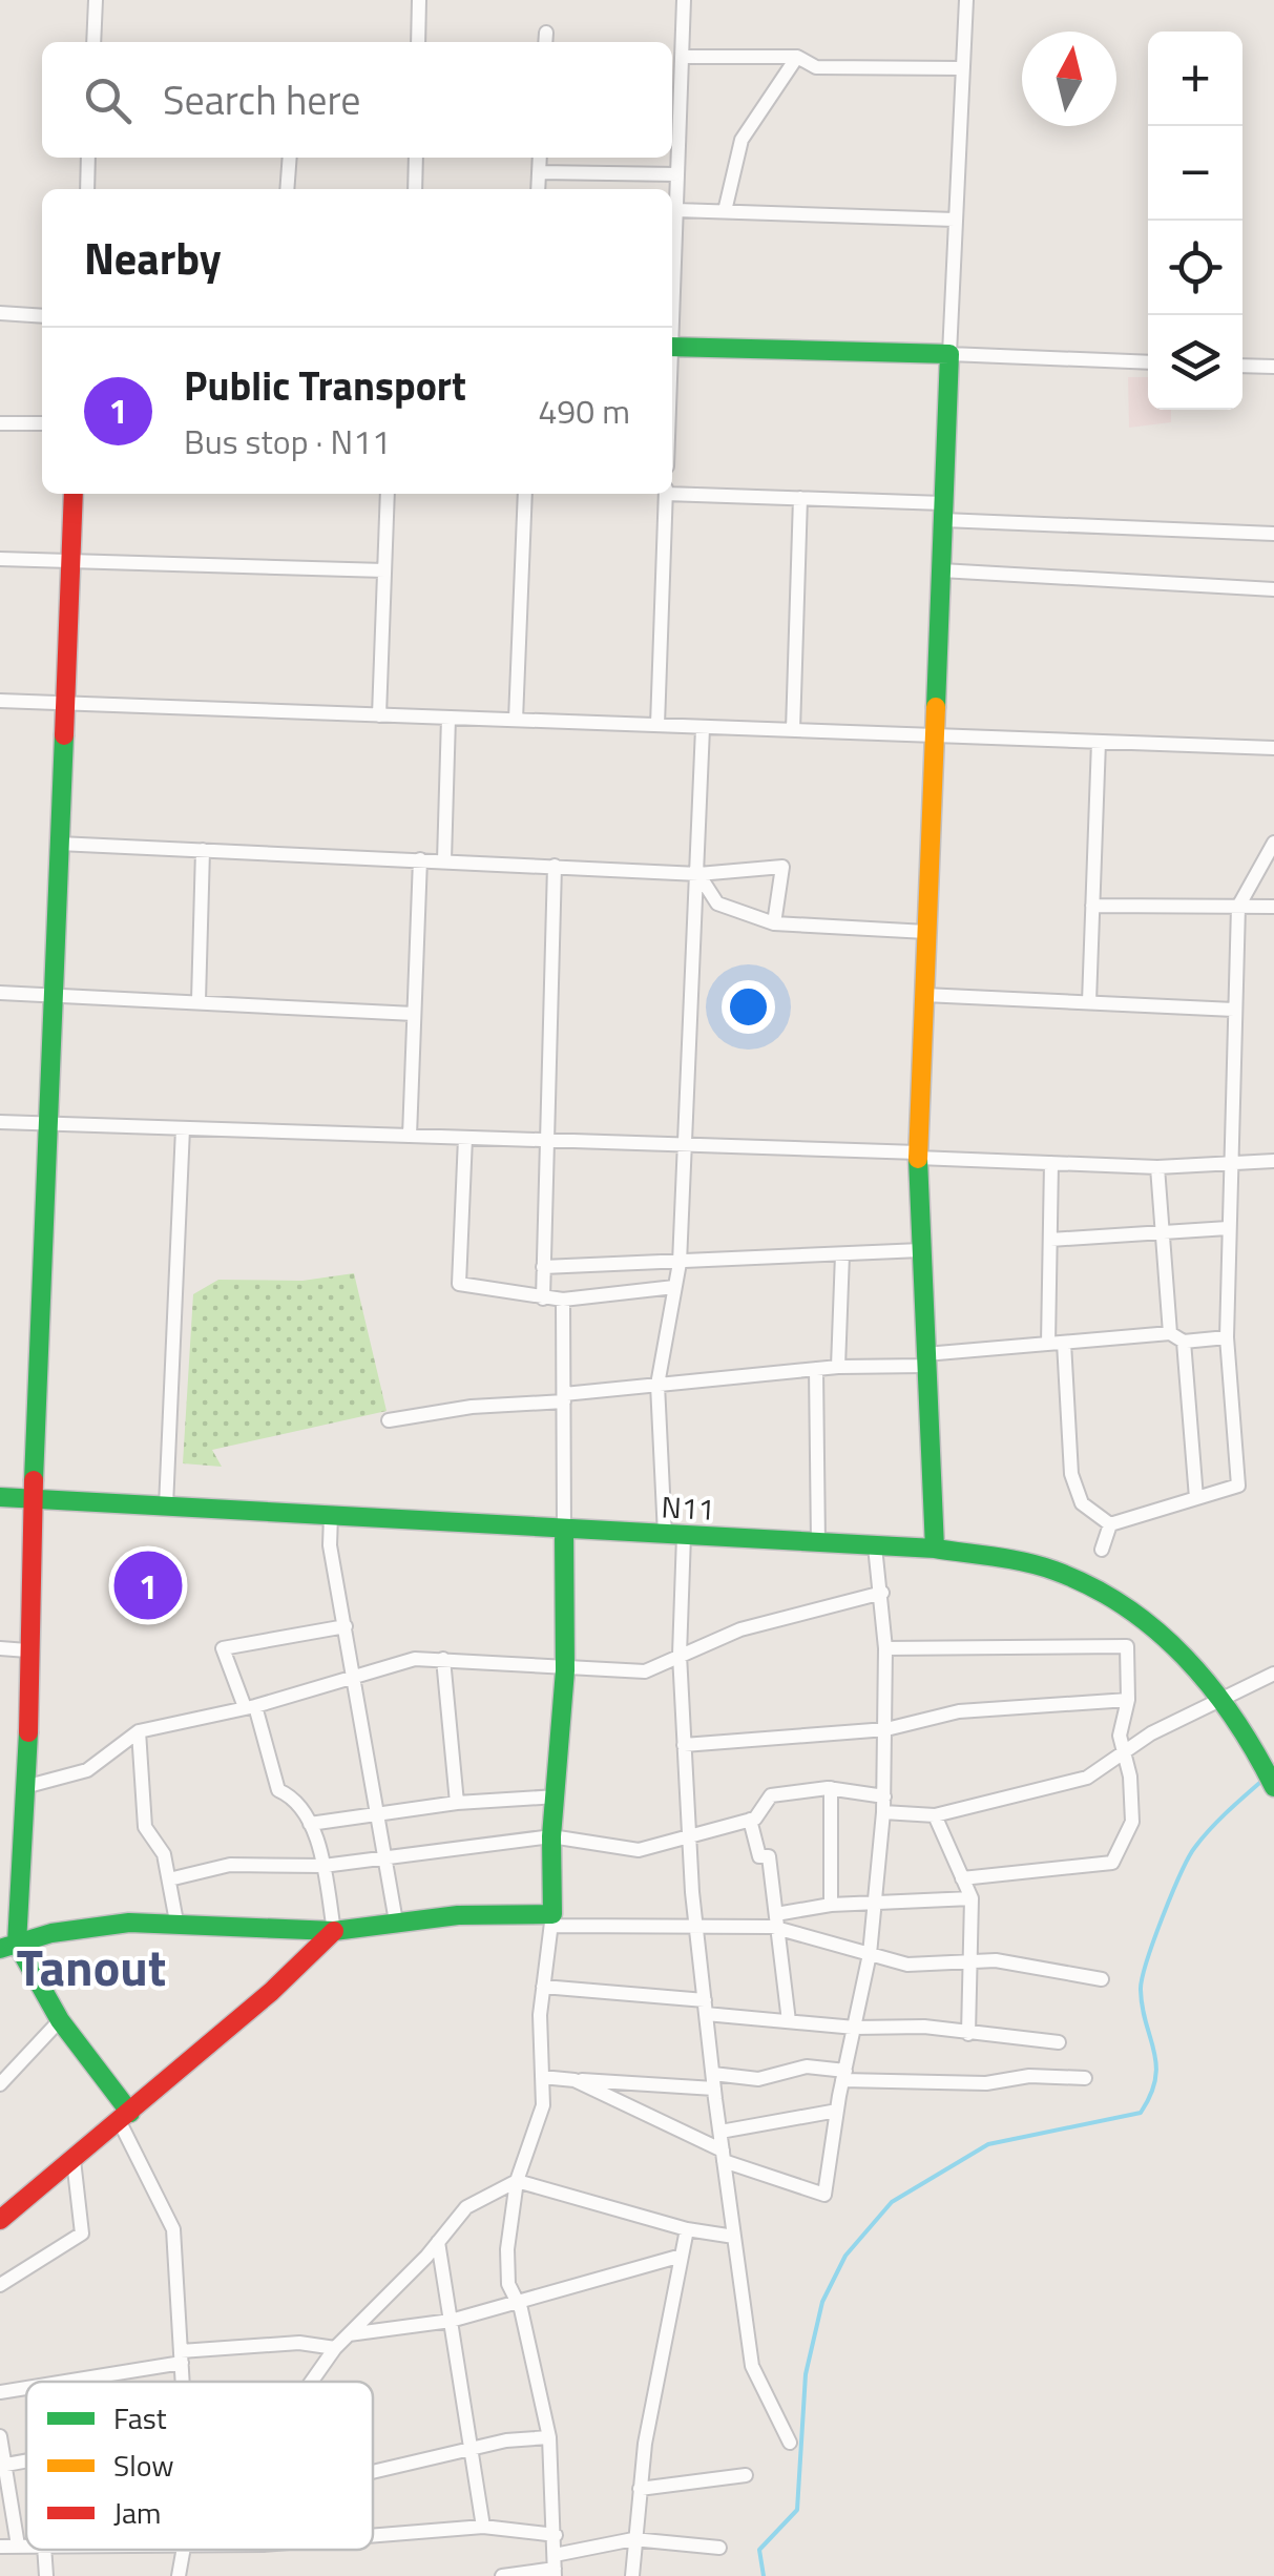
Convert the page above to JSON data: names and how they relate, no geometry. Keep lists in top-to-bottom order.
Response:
{
  "streets": {
    "street": ["N11"]
  },
  "districts": ["Tanout"],
  "legend": ["Fast", "Slow", "Jam"],
  "north": "top",
  "page": {
    "map_buttons": ["+", "−"],
    "search": "Search here",
    "heading": "Nearby",
    "list": [
      {
        "mark": "1",
        "name": "Public Transport",
        "note": "Bus stop · N11",
        "value": "490 m"
      }
    ],
    "pins": "1"
  }
}
